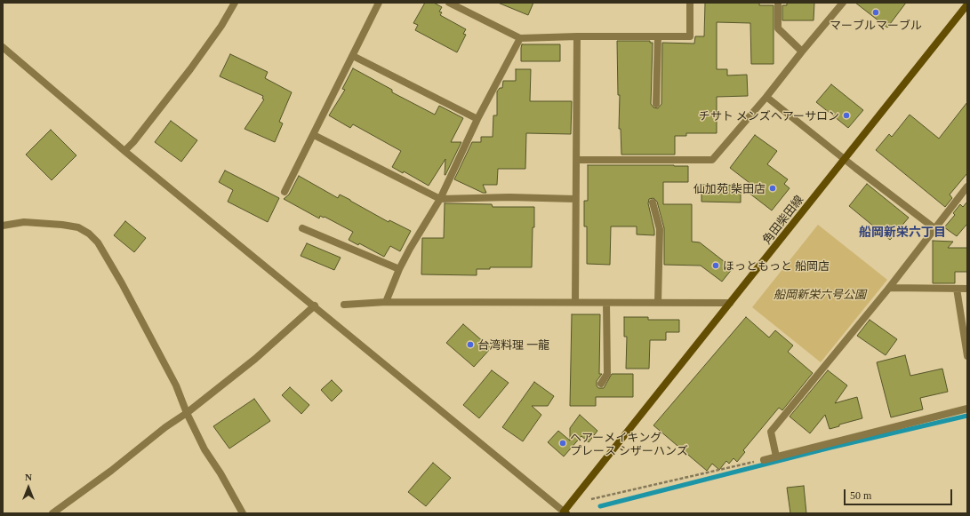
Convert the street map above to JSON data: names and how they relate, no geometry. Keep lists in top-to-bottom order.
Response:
{
  "streets": {
    "main road": ["角田柴田線"]
  },
  "districts": ["船岡新栄六丁目"],
  "parks": ["船岡新栄六号公園"],
  "places": [
    "マーブルマーブル",
    "チサト メンズヘアーサロン",
    "仙加苑 柴田店",
    "ほっともっと 船岡店",
    "台湾料理 一龍",
    "ヘアーメイキング プレース シザーハンズ"
  ],
  "scale_bar": "50 m",
  "north": "top"
}
